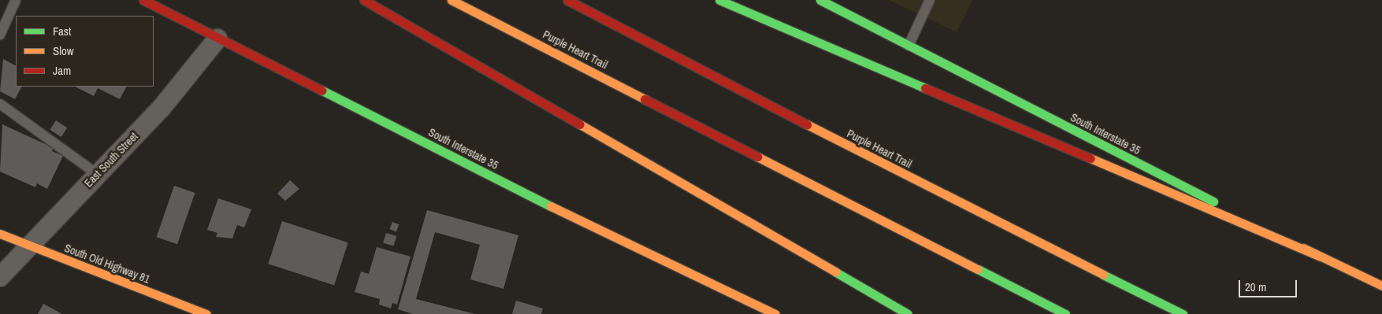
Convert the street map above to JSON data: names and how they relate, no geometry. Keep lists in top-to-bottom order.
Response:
{
  "streets": {
    "main road": ["Purple Heart Trail", "South Interstate 35", "South Old Highway 81"],
    "street": ["East South Street"]
  },
  "crossings": [
    ["South Interstate 35", "East South Street"],
    ["East South Street", "South Old Highway 81"]
  ],
  "legend": ["Fast", "Slow", "Jam"],
  "scale_bar": "20 m"
}
